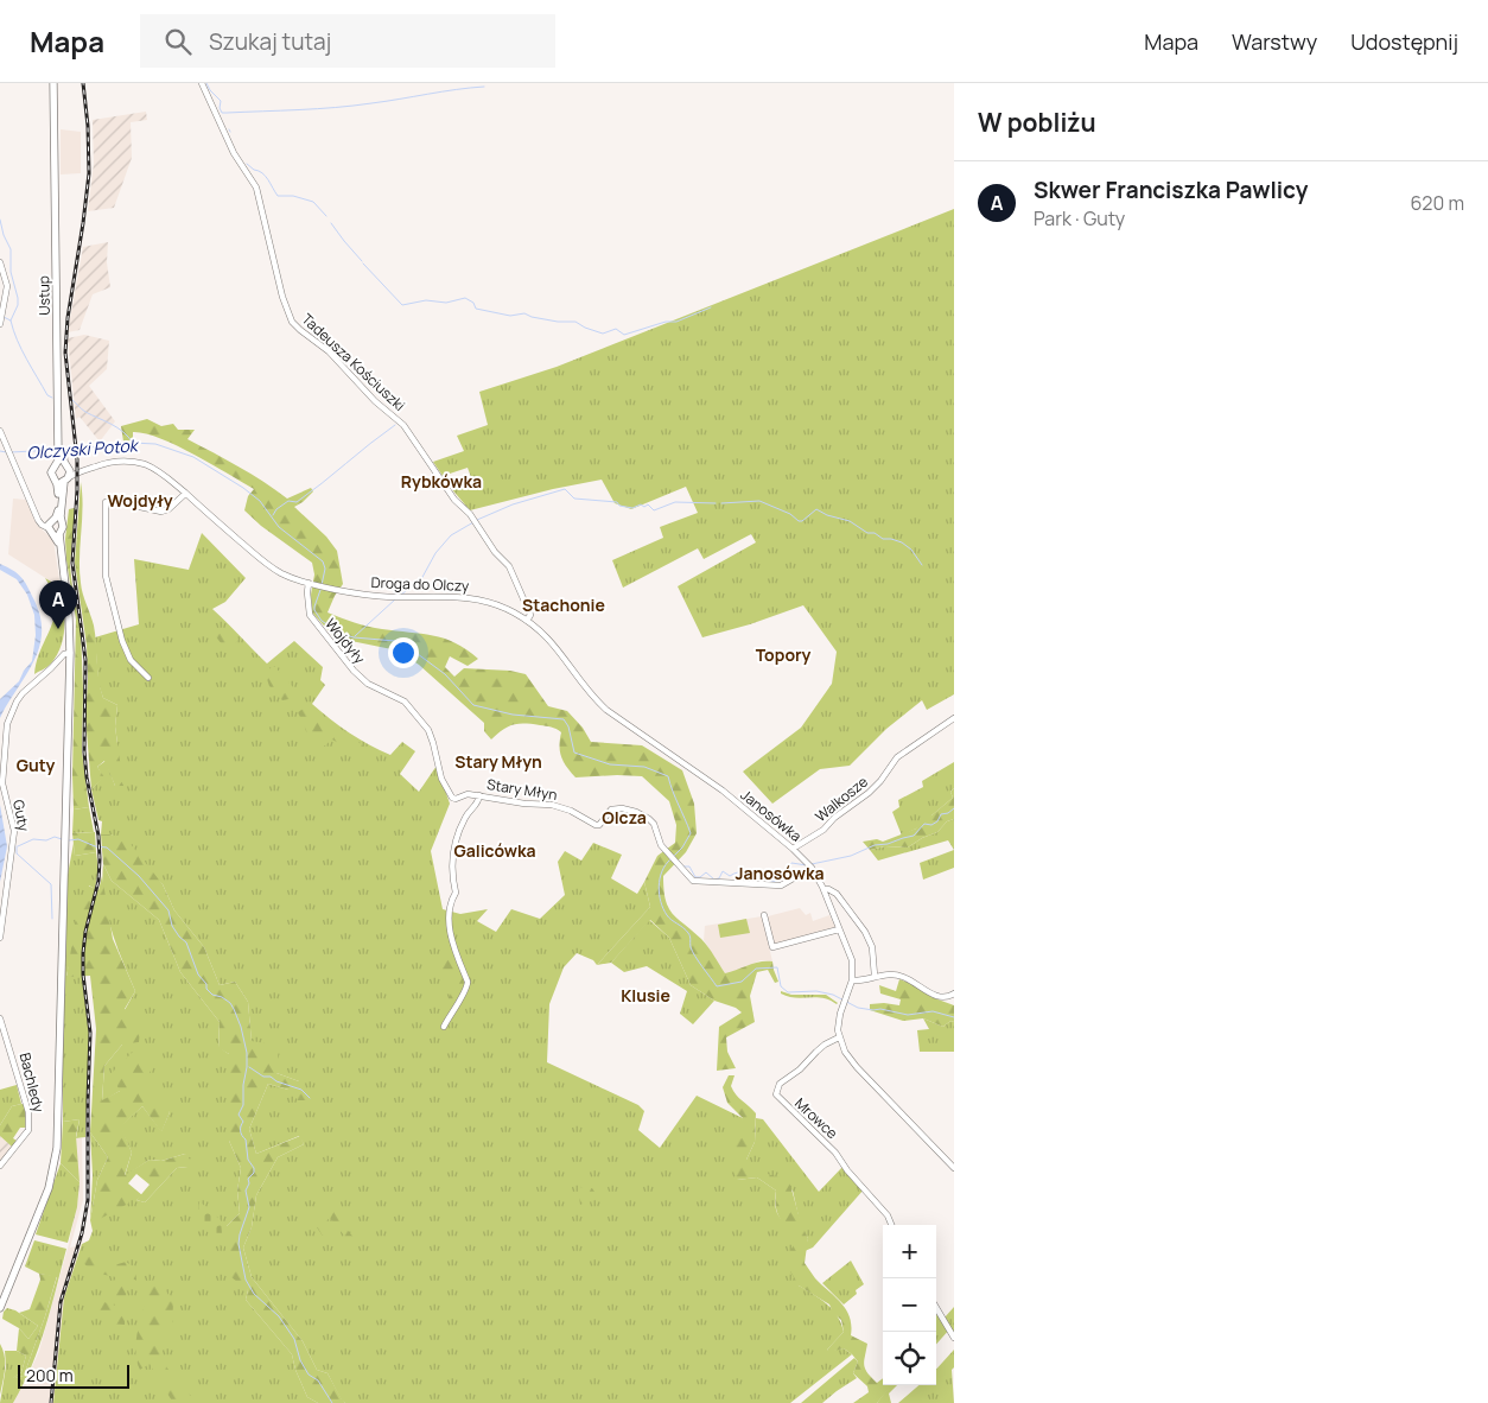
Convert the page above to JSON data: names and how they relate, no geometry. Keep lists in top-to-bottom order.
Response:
{
  "streets": {
    "main road": ["Ustup"],
    "street": [
      "Tadeusza Kościuszki",
      "Droga do Olczy",
      "Wojdyły",
      "Stary Młyn",
      "Walkosze",
      "Guty",
      "Janosówka",
      "Bachledy",
      "Mrowce"
    ]
  },
  "crossings": [
    ["Tadeusza Kościuszki", "Droga do Olczy"],
    ["Droga do Olczy", "Wojdyły"],
    ["Droga do Olczy", "Janosówka"],
    ["Wojdyły", "Stary Młyn"],
    ["Stary Młyn", "Janosówka"],
    ["Walkosze", "Janosówka"]
  ],
  "districts": [
    "Rybkówka",
    "Wojdyły",
    "Stachonie",
    "Topory",
    "Stary Młyn",
    "Guty",
    "Olcza",
    "Galicówka",
    "Janosówka",
    "Klusie"
  ],
  "water": ["Olczyski Potok"],
  "scale_bar": "200 m",
  "page": {
    "header": "Mapa",
    "search": "Szukaj tutaj",
    "nav": ["Mapa", "Warstwy", "Udostępnij"],
    "heading": "W pobliżu",
    "list": [
      {
        "mark": "A",
        "name": "Skwer Franciszka Pawlicy",
        "note": "Park · Guty",
        "value": "620 m"
      }
    ],
    "pins": "A",
    "map_buttons": ["+", "−"],
    "scale": "200 m"
  }
}
